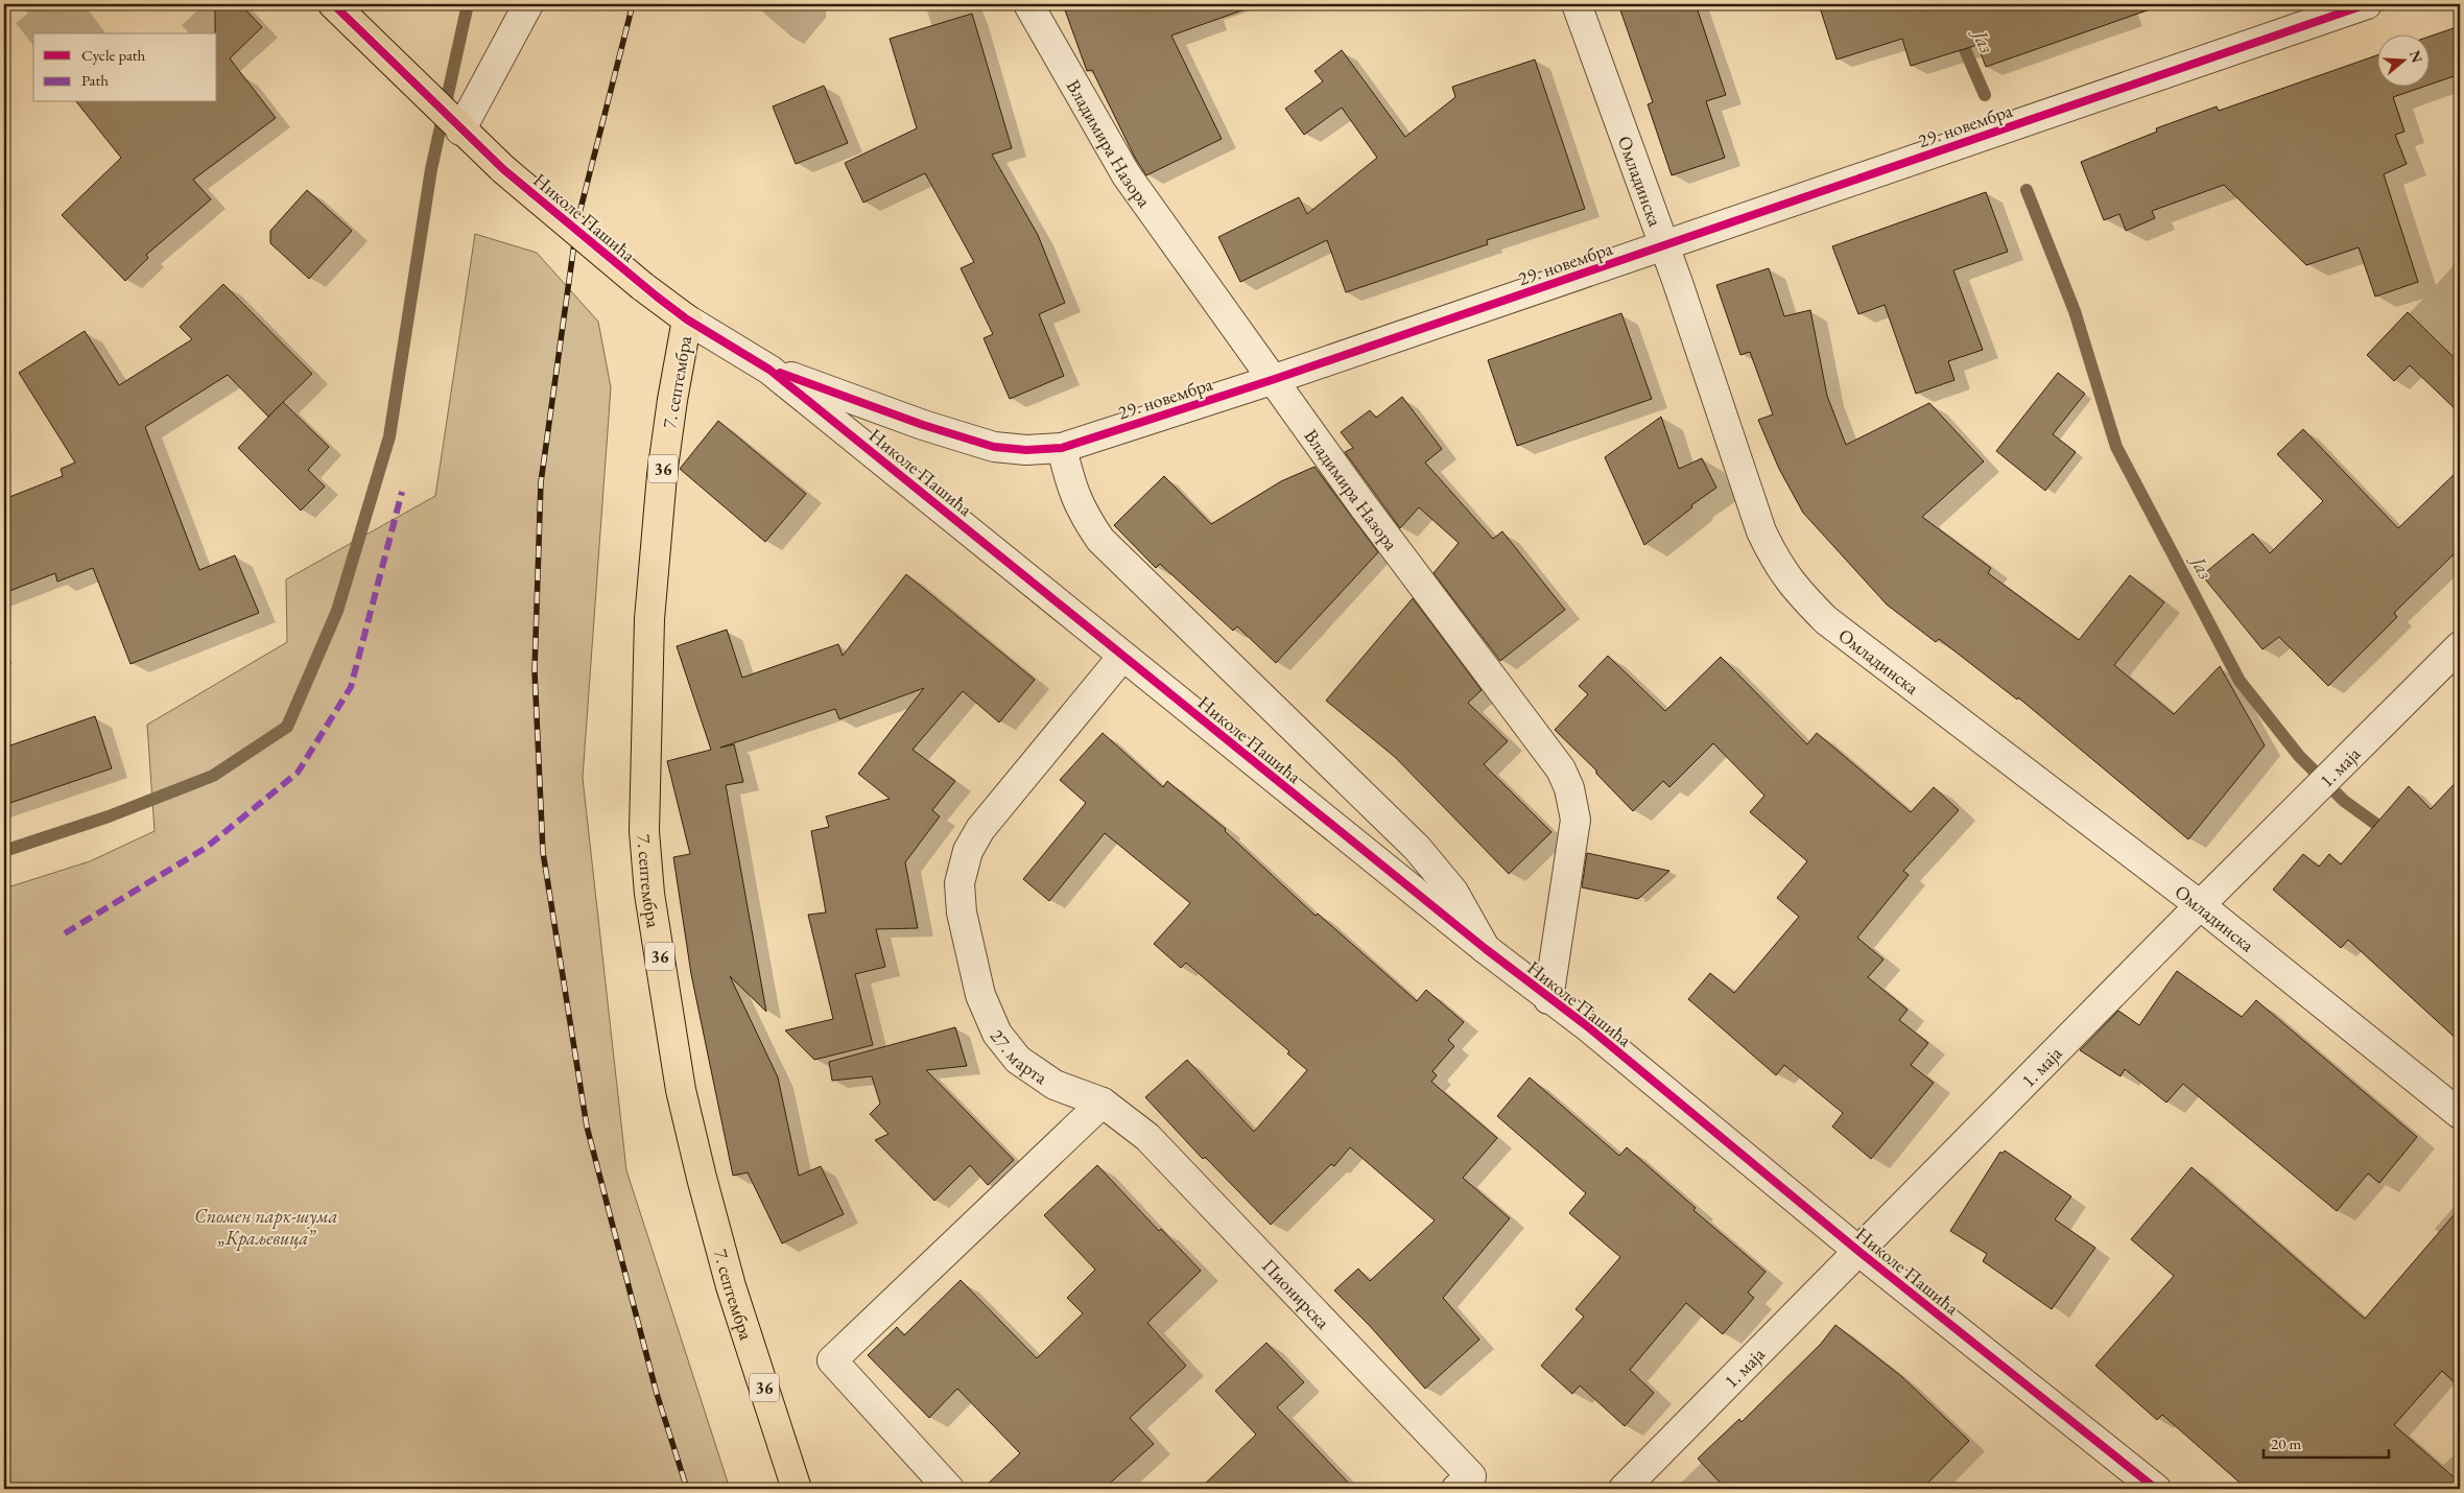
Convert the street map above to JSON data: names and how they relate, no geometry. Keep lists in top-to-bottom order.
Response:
{
  "streets": {
    "main road": ["Николе Пашића", "7. септембра", "36"],
    "street": [
      "29. новембра",
      "Владимира Назора",
      "Омладинска",
      "1. маја",
      "27. марта",
      "Пионирска"
    ]
  },
  "crossings": [
    ["29. новембра", "Владимира Назора"],
    ["29. новембра", "Омладинска"],
    ["29. новембра", "Николе Пашића"],
    ["Владимира Назора", "Николе Пашића"],
    ["Омладинска", "1. маја"],
    ["Николе Пашића", "7. септембра"],
    ["Николе Пашића", "1. маја"],
    ["Николе Пашића", "27. марта"],
    ["27. марта", "Пионирска"]
  ],
  "water": ["Јаз"],
  "parks": ["Спомен парк-шума „Краљевица”"],
  "legend": ["Cycle path", "Path"],
  "scale_bar": "20 m",
  "north": "right"
}
